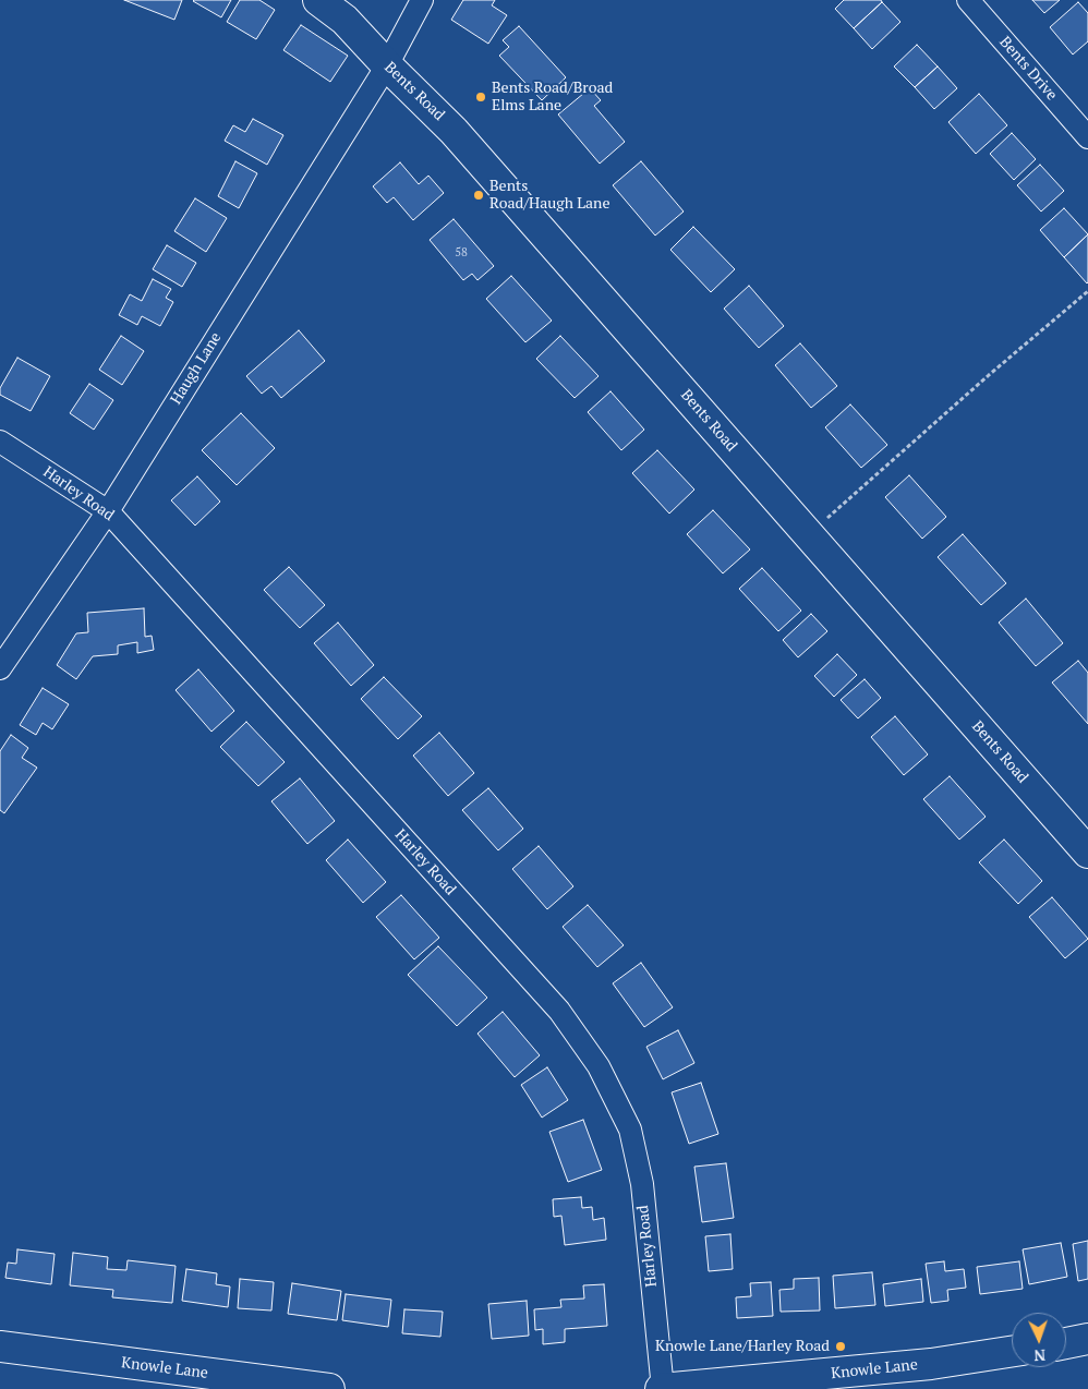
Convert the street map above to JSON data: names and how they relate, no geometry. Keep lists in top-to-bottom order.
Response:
{
  "streets": {
    "street": [
      "Bents Drive",
      "Bents Road",
      "Haugh Lane",
      "Harley Road",
      "Knowle Lane"
    ]
  },
  "crossings": [
    ["Bents Road", "Haugh Lane"],
    ["Haugh Lane", "Harley Road"],
    ["Harley Road", "Knowle Lane"]
  ],
  "places": ["Bents Road/Broad Elms Lane", "Bents Road/Haugh Lane", "Knowle Lane/Harley Road"],
  "house_numbers": ["58"],
  "north": "bottom"
}
